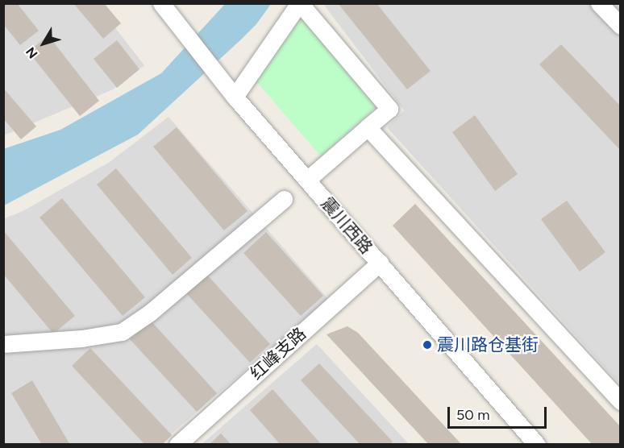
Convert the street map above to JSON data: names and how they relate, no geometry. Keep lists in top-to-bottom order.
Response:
{
  "streets": {
    "street": ["震川西路", "红峰支路"]
  },
  "crossings": [
    ["震川西路", "红峰支路"]
  ],
  "places": ["震川路仓基街"],
  "scale_bar": "50 m",
  "north": "bottom left"
}
